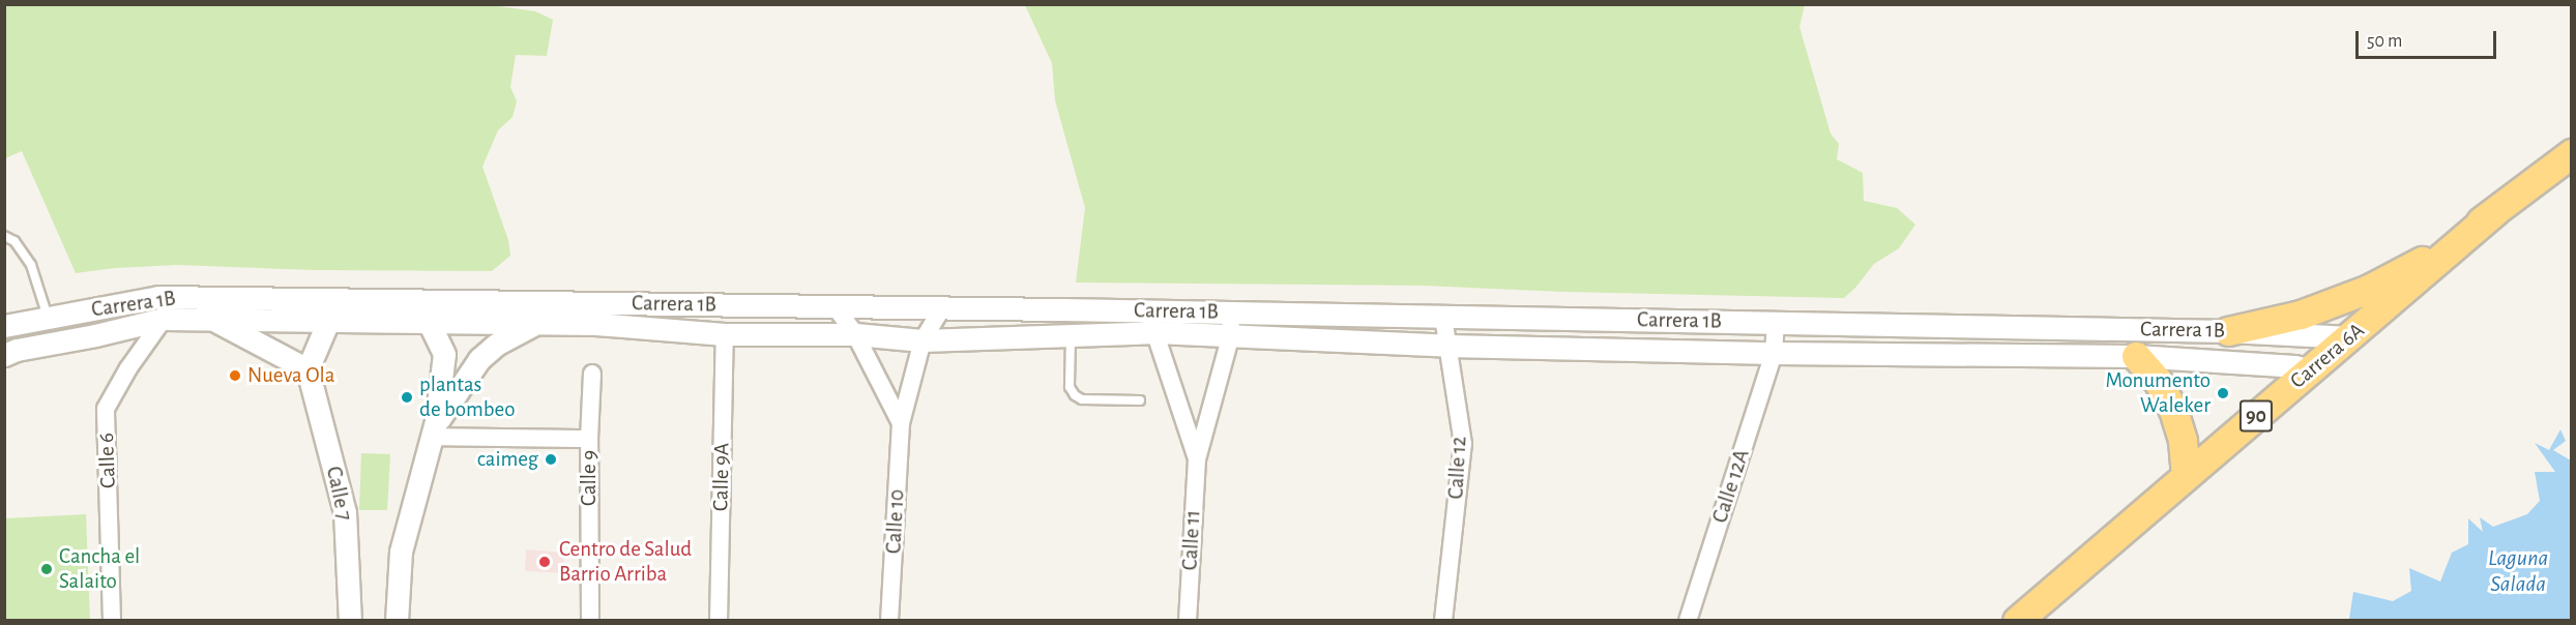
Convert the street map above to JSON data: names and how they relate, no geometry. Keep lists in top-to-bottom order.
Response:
{
  "streets": {
    "highway": ["Carrera 6A", "90"],
    "street": [
      "Carrera 1B",
      "Calle 6",
      "Calle 12",
      "Calle 9A",
      "Calle 9",
      "Calle 12A",
      "Calle 7",
      "Calle 10",
      "Calle 11"
    ]
  },
  "crossings": [
    ["Carrera 1B", "Carrera 6A"],
    ["Carrera 1B", "Calle 6"],
    ["Carrera 1B", "Calle 12"],
    ["Carrera 1B", "Calle 9A"],
    ["Carrera 1B", "Calle 12A"],
    ["Carrera 1B", "Calle 10"],
    ["Carrera 6A", "90"]
  ],
  "water": ["Laguna Salada"],
  "places": [
    "Nueva Ola",
    "Monumento Waleker",
    "plantas de bombeo",
    "caimeg",
    "Centro de Salud Barrio Arriba",
    "Cancha el Salaito"
  ],
  "scale_bar": "50 m"
}
